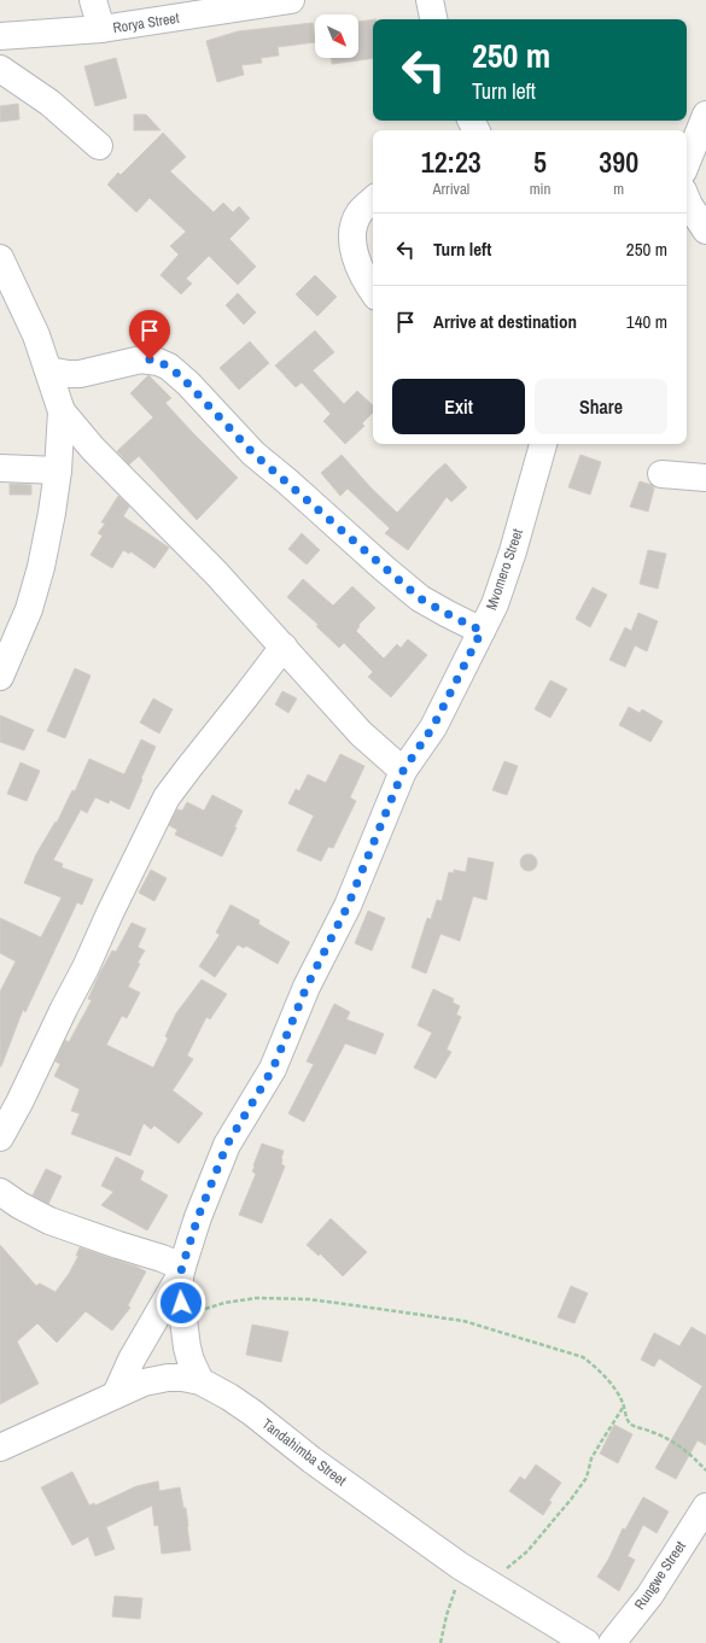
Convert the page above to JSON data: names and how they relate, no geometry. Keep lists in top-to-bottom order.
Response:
{
  "streets": {
    "street": [
      "Rorya Street",
      "Mvomero Street",
      "Tandahimba Street",
      "Rungwe Street"
    ]
  },
  "crossings": [
    ["Mvomero Street", "Tandahimba Street"]
  ],
  "north": "bottom right",
  "page": {
    "turn": ["250 m", "Turn left"],
    "eta": [
      "12:23",
      "Arrival",
      "5",
      "min",
      "390",
      "m"
    ],
    "list": [
      {
        "name": "Turn left",
        "value": "250 m"
      },
      {
        "name": "Arrive at destination",
        "value": "140 m"
      }
    ],
    "buttons": ["Exit", "Share"]
  }
}
